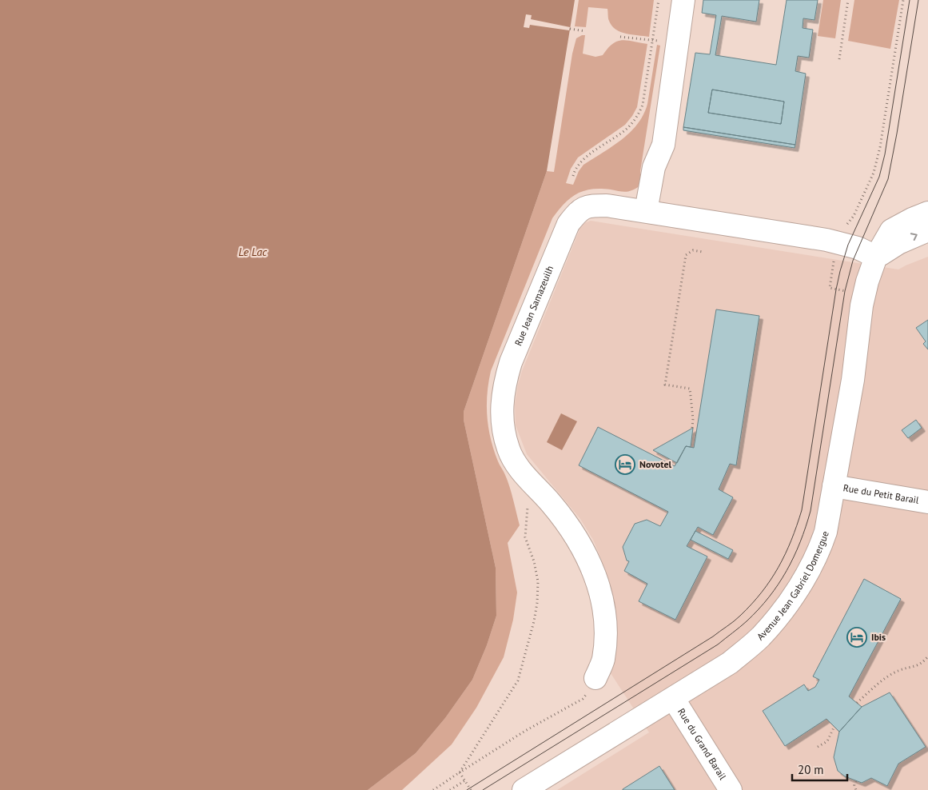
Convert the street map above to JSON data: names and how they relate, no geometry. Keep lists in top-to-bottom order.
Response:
{
  "streets": {
    "street": [
      "Rue Jean Samazeuilh",
      "Rue du Petit Barail",
      "Avenue Jean Gabriel Domergue",
      "Rue du Grand Barail"
    ]
  },
  "crossings": [
    ["Rue Jean Samazeuilh", "Avenue Jean Gabriel Domergue"],
    ["Rue du Petit Barail", "Avenue Jean Gabriel Domergue"],
    ["Avenue Jean Gabriel Domergue", "Rue du Grand Barail"]
  ],
  "water": ["Le Lac"],
  "places": {
    "hotel": ["Novotel", "Ibis"]
  },
  "scale_bar": "20 m"
}
